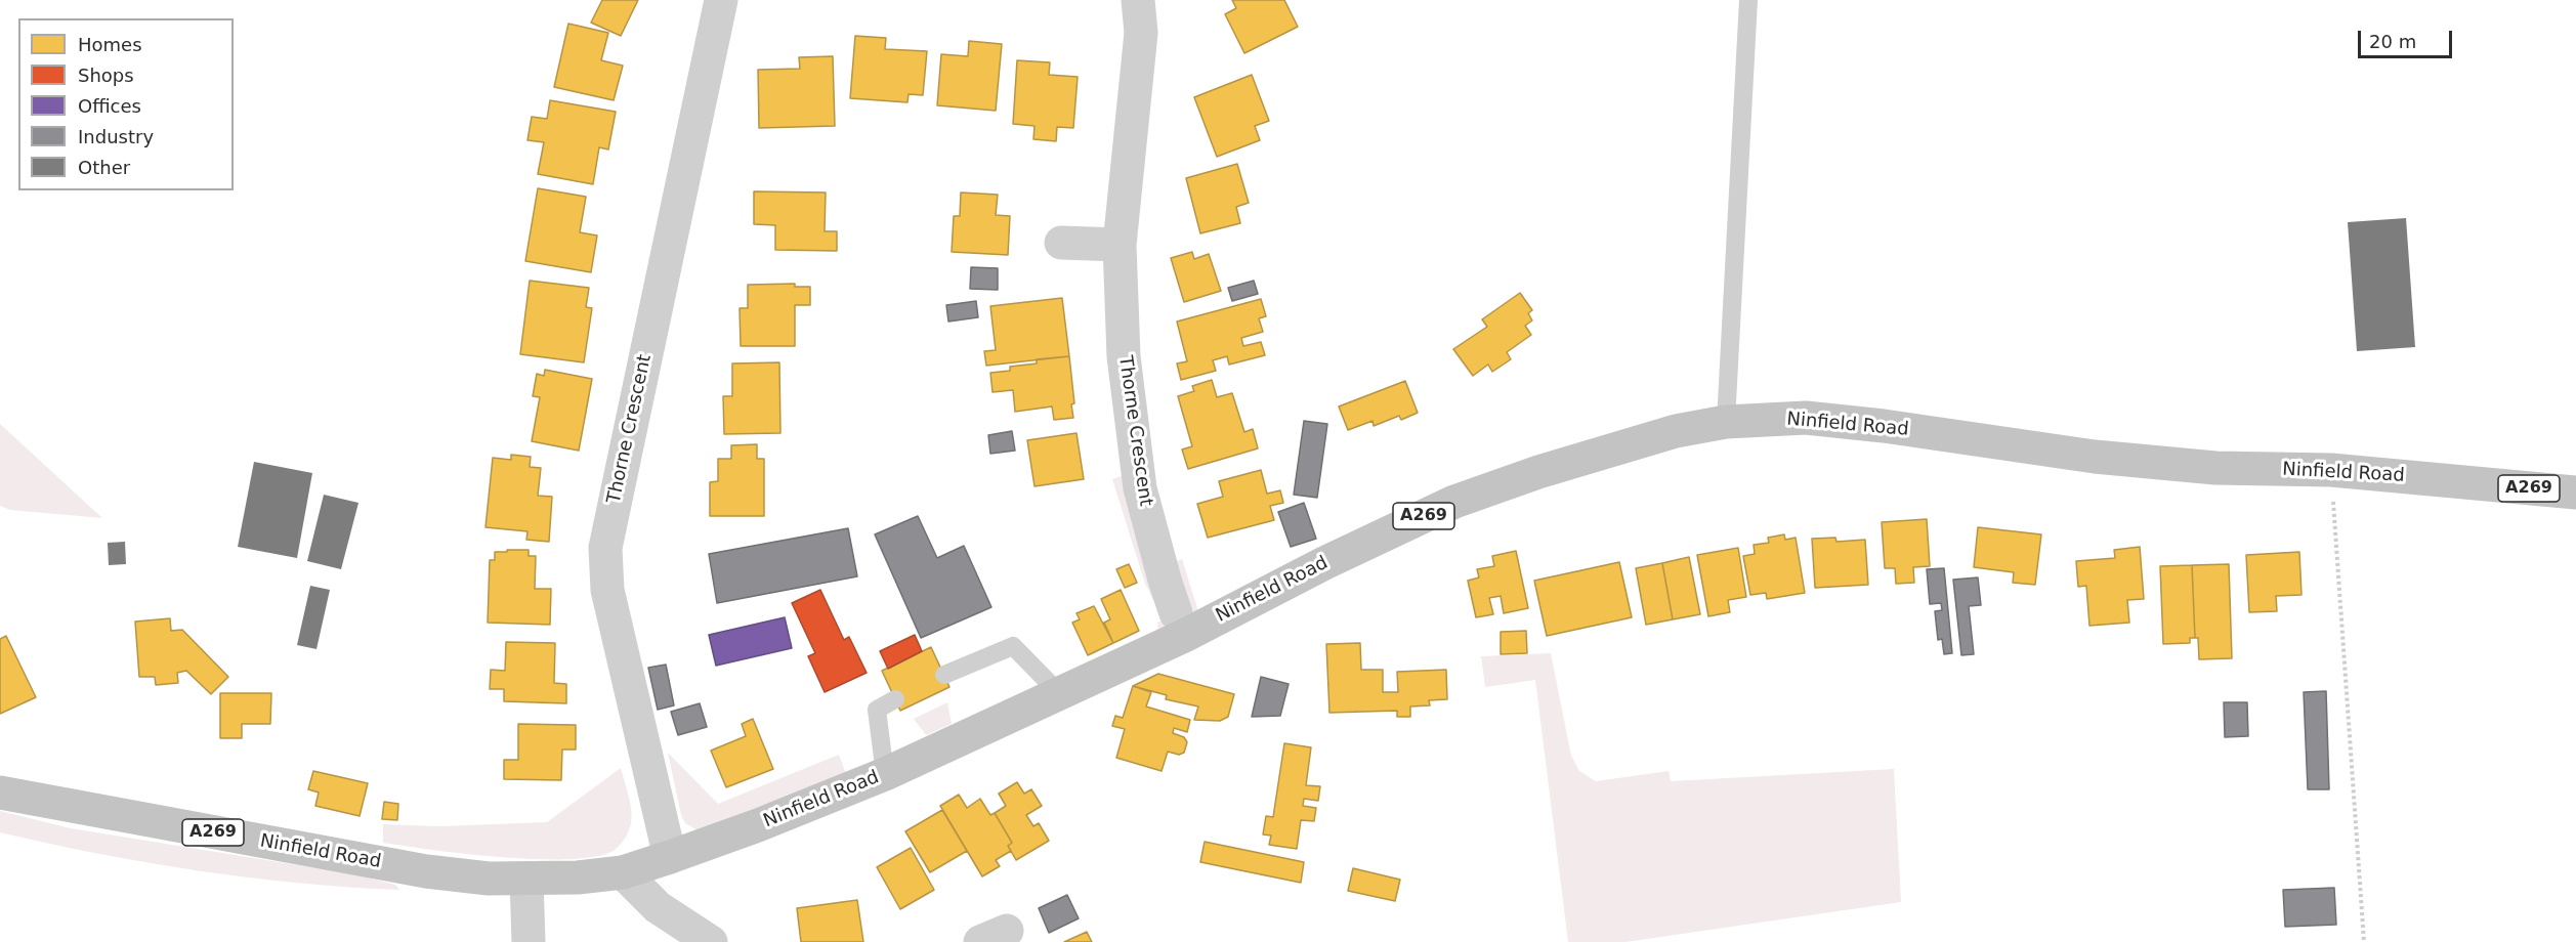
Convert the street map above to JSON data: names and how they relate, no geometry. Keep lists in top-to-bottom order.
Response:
{
  "streets": {
    "main road": ["Ninfield Road", "A269"],
    "street": ["Thorne Crescent"]
  },
  "crossings": [
    ["Ninfield Road", "Thorne Crescent"]
  ],
  "legend": [
    "Homes",
    "Shops",
    "Offices",
    "Industry",
    "Other"
  ],
  "scale_bar": "20 m"
}
